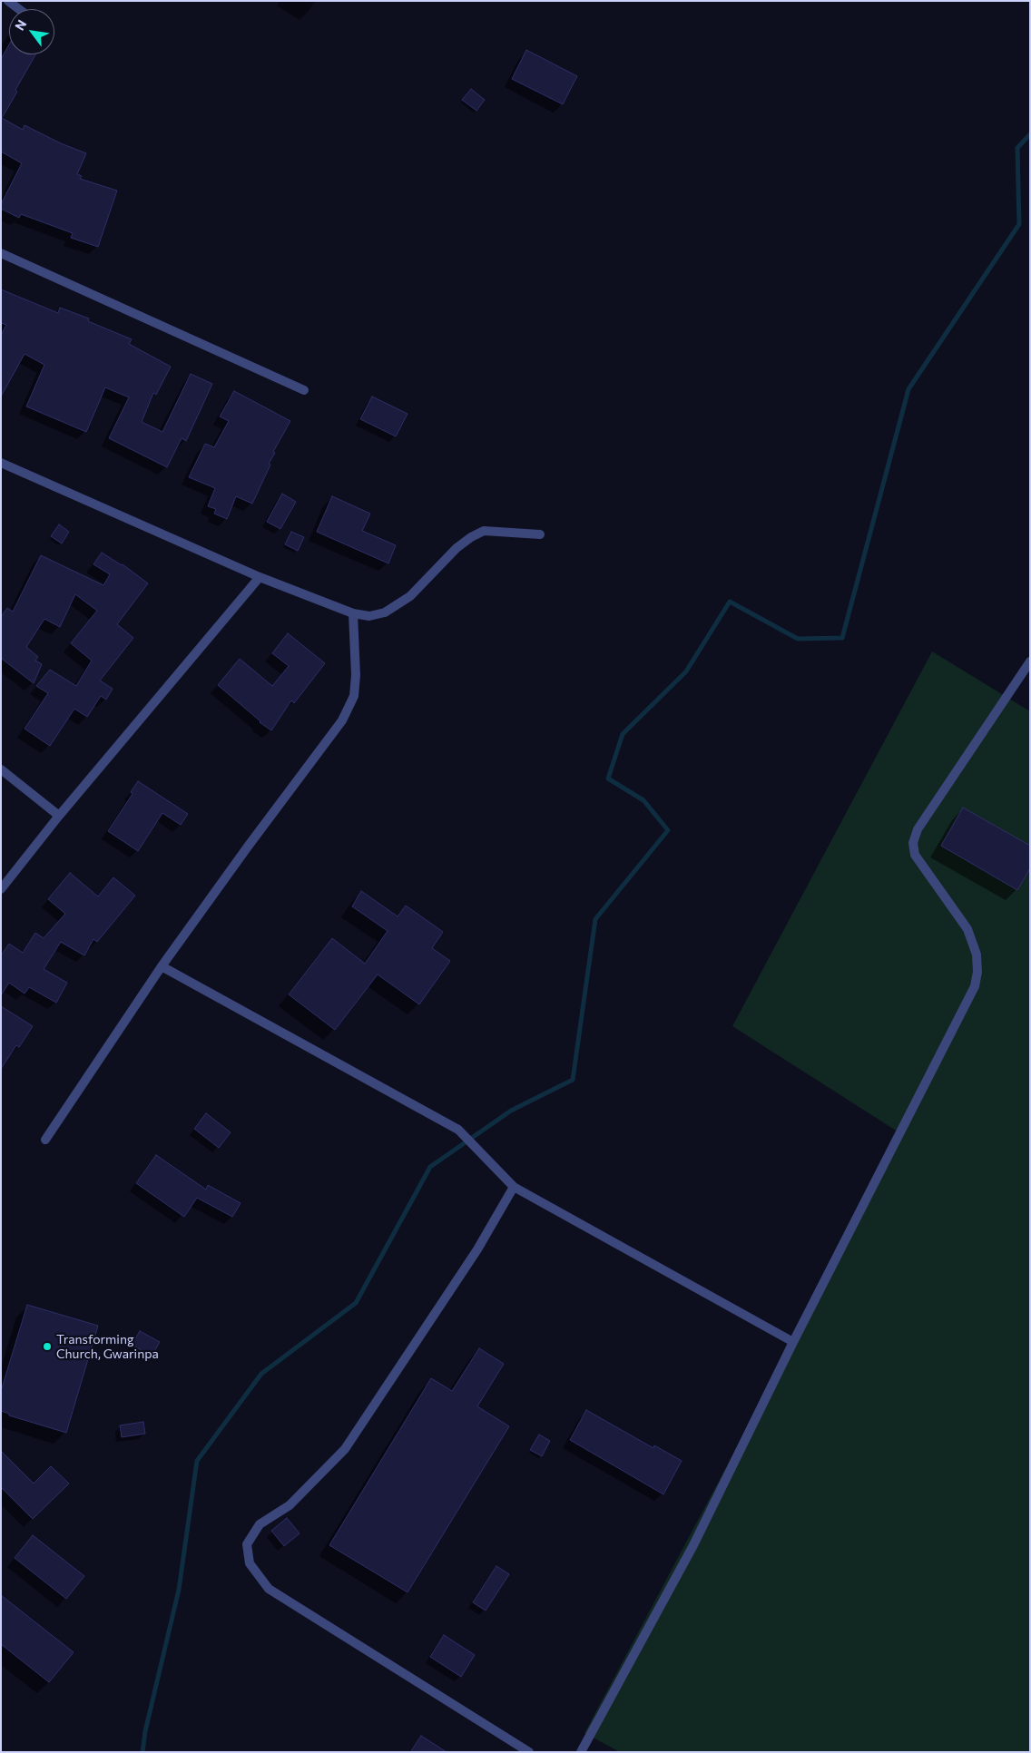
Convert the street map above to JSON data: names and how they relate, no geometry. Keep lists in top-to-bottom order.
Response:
{
  "places": ["Transforming Church, Gwarinpa"],
  "north": "top left"
}
